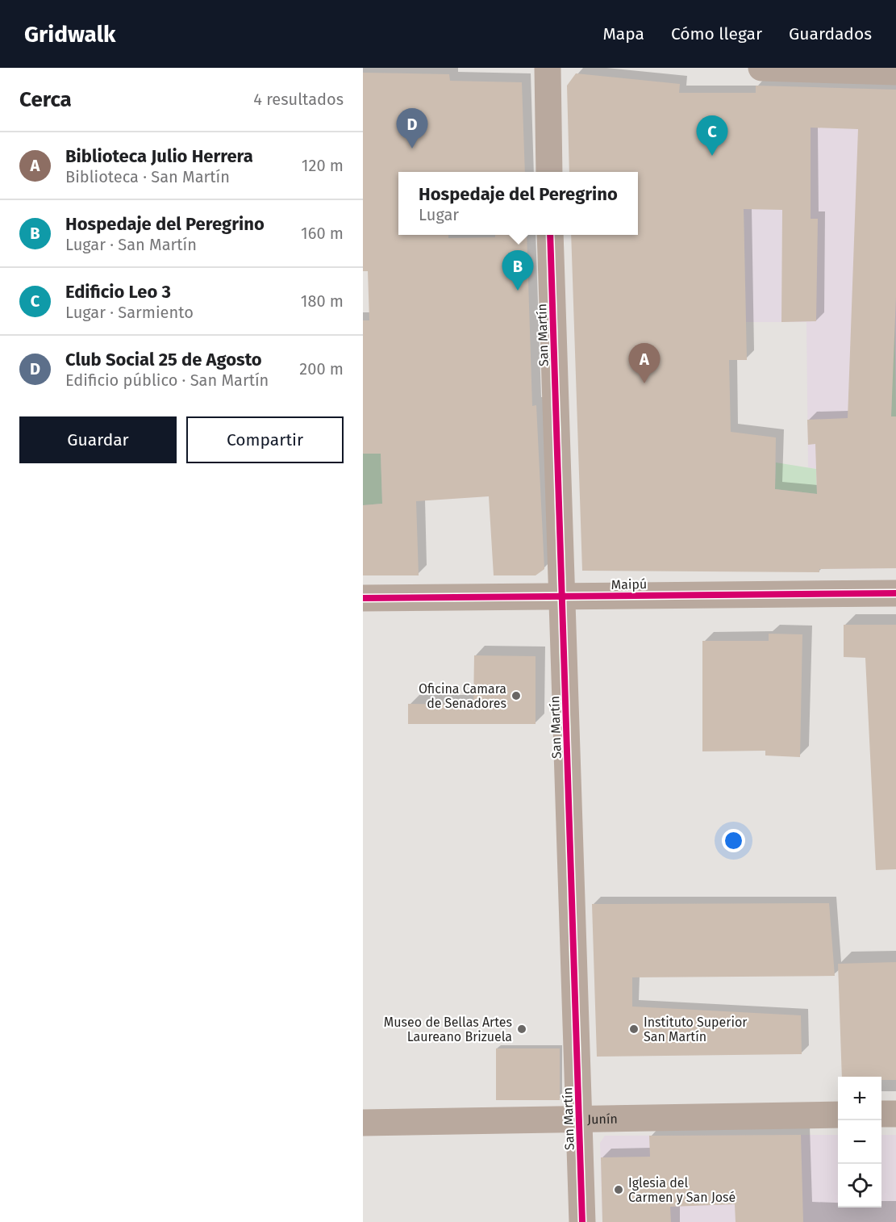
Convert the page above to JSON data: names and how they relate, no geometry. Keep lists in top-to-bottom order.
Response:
{
  "streets": {
    "street": ["San Martín", "Maipú", "Junín"]
  },
  "crossings": [
    ["San Martín", "Maipú"],
    ["San Martín", "Junín"]
  ],
  "places": [
    "Oficina Camara de Senadores",
    "Museo de Bellas Artes Laureano Brizuela",
    "Instituto Superior San Martín",
    "Iglesia del Carmen y San José"
  ],
  "page": {
    "header": "Gridwalk",
    "nav": ["Mapa", "Cómo llegar", "Guardados"],
    "heading": ["Cerca", "4 resultados"],
    "pins": [
      "D",
      "C",
      "B",
      "A"
    ],
    "list": [
      {
        "mark": "A",
        "name": "Biblioteca Julio Herrera",
        "note": "Biblioteca · San Martín",
        "value": "120 m"
      },
      {
        "mark": "B",
        "name": "Hospedaje del Peregrino",
        "note": "Lugar · San Martín",
        "value": "160 m"
      },
      {
        "mark": "C",
        "name": "Edificio Leo 3",
        "note": "Lugar · Sarmiento",
        "value": "180 m"
      },
      {
        "mark": "D",
        "name": "Club Social 25 de Agosto",
        "note": "Edificio público · San Martín",
        "value": "200 m"
      }
    ],
    "popup": ["Hospedaje del Peregrino", "Lugar"],
    "buttons": ["Guardar", "Compartir"],
    "map_buttons": ["+", "−"]
  }
}
